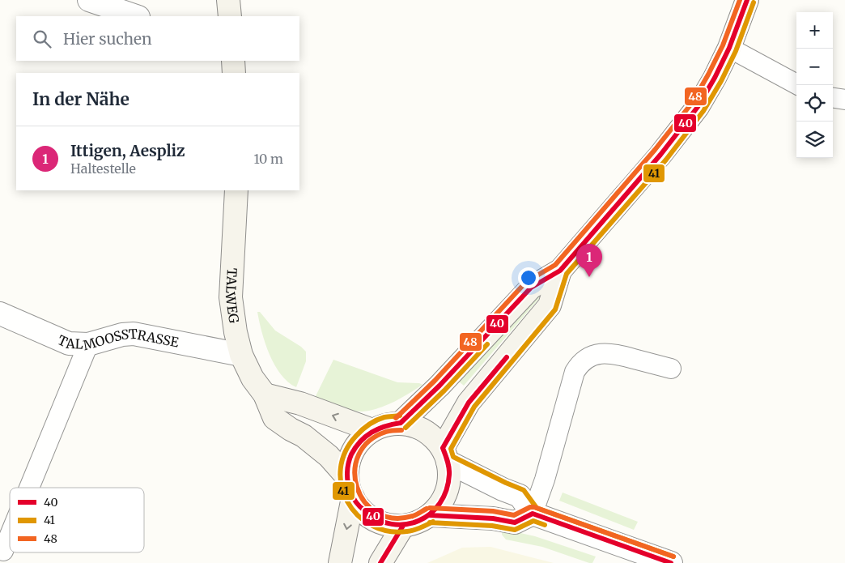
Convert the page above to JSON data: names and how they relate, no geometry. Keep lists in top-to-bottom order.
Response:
{
  "streets": {
    "street": ["TALWEG", "TALMOOSSTRASSE"]
  },
  "crossings": [
    ["TALWEG", "TALMOOSSTRASSE"]
  ],
  "lines": ["transit line 40", "transit line 48", "transit line 41"],
  "legend": ["40", "41", "48"],
  "page": {
    "map_buttons": ["+", "−"],
    "search": "Hier suchen",
    "heading": "In der Nähe",
    "list": [
      {
        "mark": "1",
        "name": "Ittigen, Aespliz",
        "note": "Haltestelle",
        "value": "10 m"
      }
    ],
    "pins": "1"
  }
}
